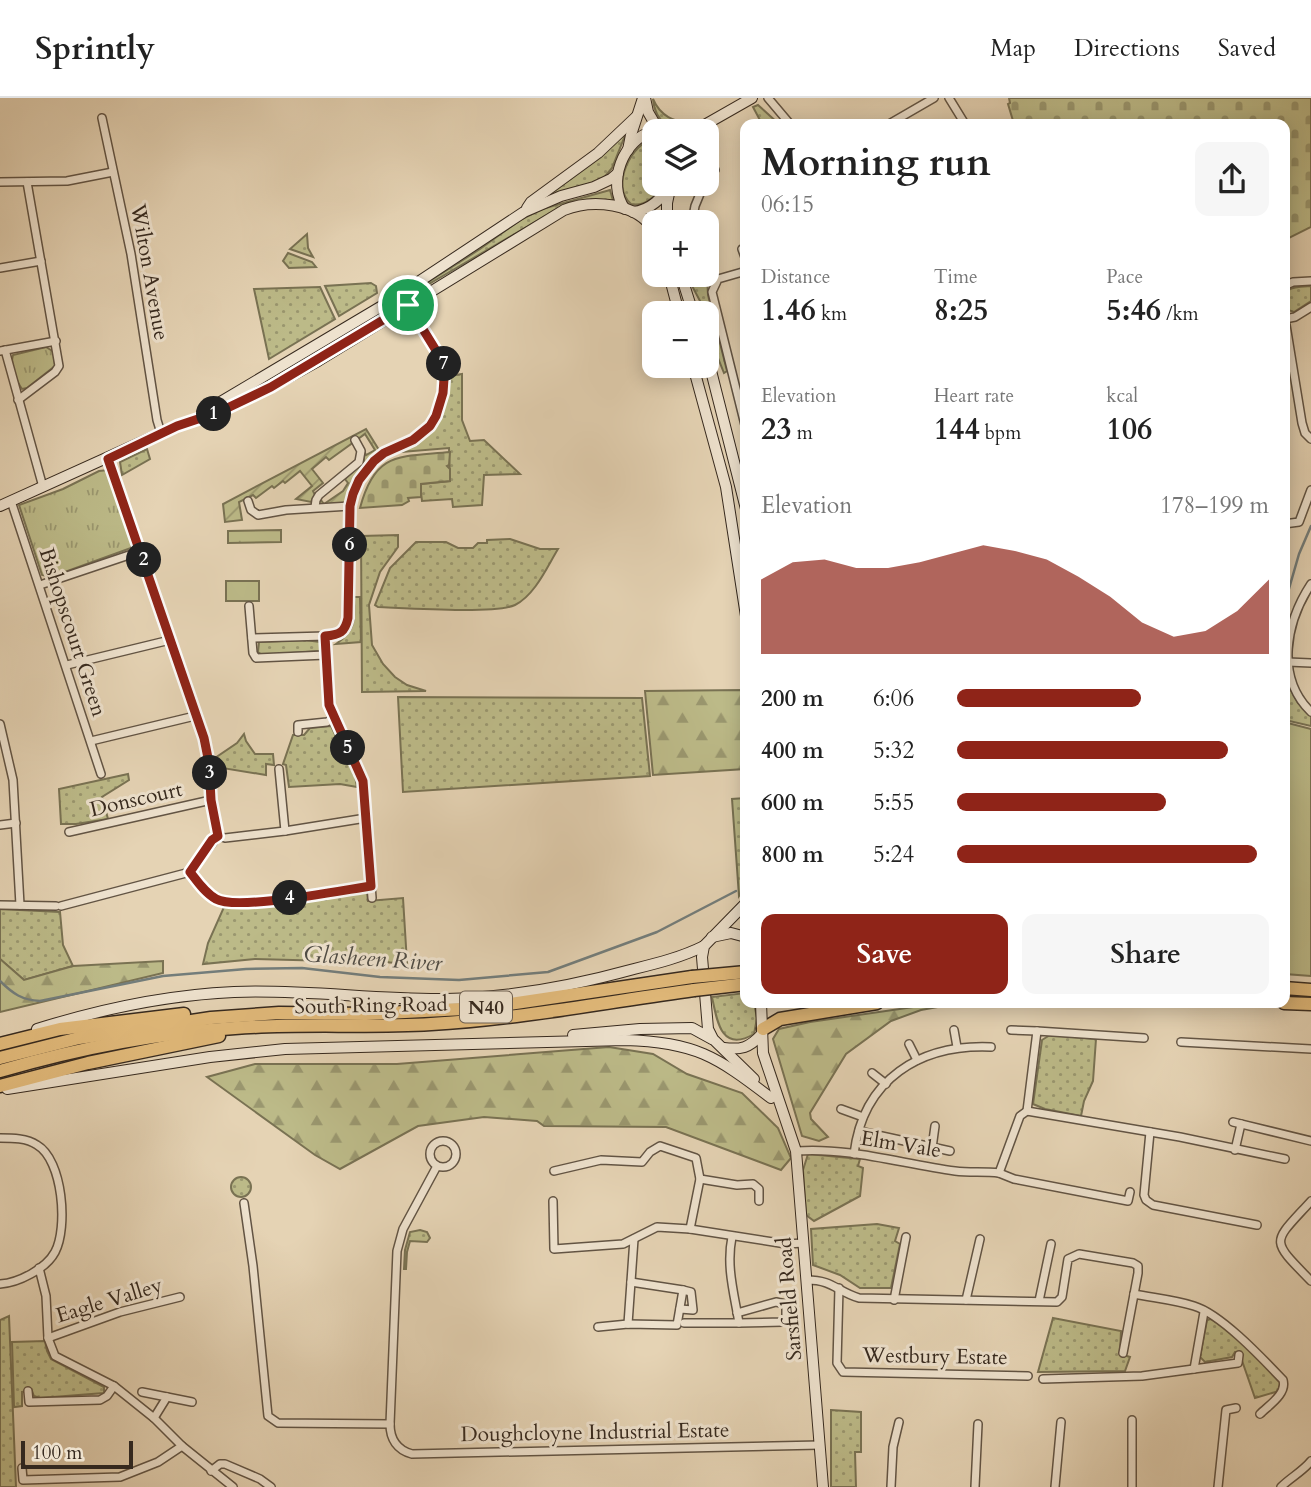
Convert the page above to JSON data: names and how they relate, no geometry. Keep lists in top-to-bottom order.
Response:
{
  "streets": {
    "highway": ["South Ring Road", "N40"],
    "main road": ["Sarsfield Road"],
    "street": [
      "Wilton Avenue",
      "Bishopscourt Green",
      "Donscourt",
      "Elm Vale",
      "Eagle Valley",
      "Westbury Estate",
      "Doughcloyne Industrial Estate"
    ]
  },
  "crossings": [
    ["Elm Vale", "Sarsfield Road"],
    ["Sarsfield Road", "Doughcloyne Industrial Estate"]
  ],
  "water": ["Glasheen River"],
  "scale_bar": "100 m",
  "page": {
    "header": "Sprintly",
    "nav": ["Map", "Directions", "Saved"],
    "map_buttons": ["+", "−"],
    "heading": ["Morning run", "06:15"],
    "stats": [
      ["Distance", "1.46 km"],
      ["Time", "8:25"],
      ["Pace", "5:46 /km"],
      ["Elevation", "23 m"],
      ["Heart rate", "144 bpm"],
      ["kcal", "106"]
    ],
    "pins": [
      "7",
      "1",
      "6",
      "2",
      "5",
      "3",
      "4"
    ],
    "chart": ["Elevation", "178–199 m"],
    "list": [
      {
        "name": "200 m",
        "note": "6:06"
      },
      {
        "name": "400 m",
        "note": "5:32"
      },
      {
        "name": "600 m",
        "note": "5:55"
      },
      {
        "name": "800 m",
        "note": "5:24"
      }
    ],
    "buttons": ["Save", "Share"],
    "scale": "100 m"
  }
}
